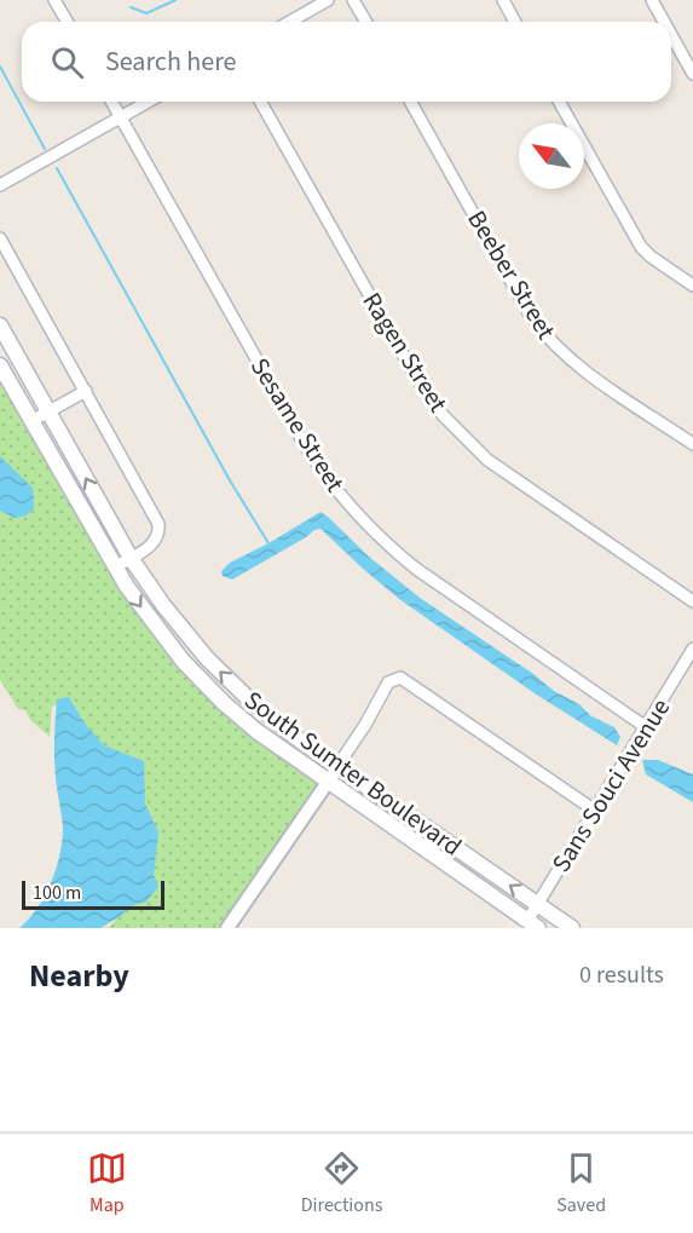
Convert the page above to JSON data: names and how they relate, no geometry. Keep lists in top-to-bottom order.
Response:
{
  "streets": {
    "main road": ["South Sumter Boulevard"],
    "street": [
      "Beeber Street",
      "Ragen Street",
      "Sesame Street",
      "Sans Souci Avenue"
    ]
  },
  "crossings": [
    ["Sesame Street", "Sans Souci Avenue"],
    ["South Sumter Boulevard", "Sans Souci Avenue"]
  ],
  "scale_bar": "100 m",
  "north": "top left",
  "page": {
    "search": "Search here",
    "scale": "100 m",
    "heading": ["Nearby", "0 results"],
    "nav": ["Map", "Directions", "Saved"]
  }
}
